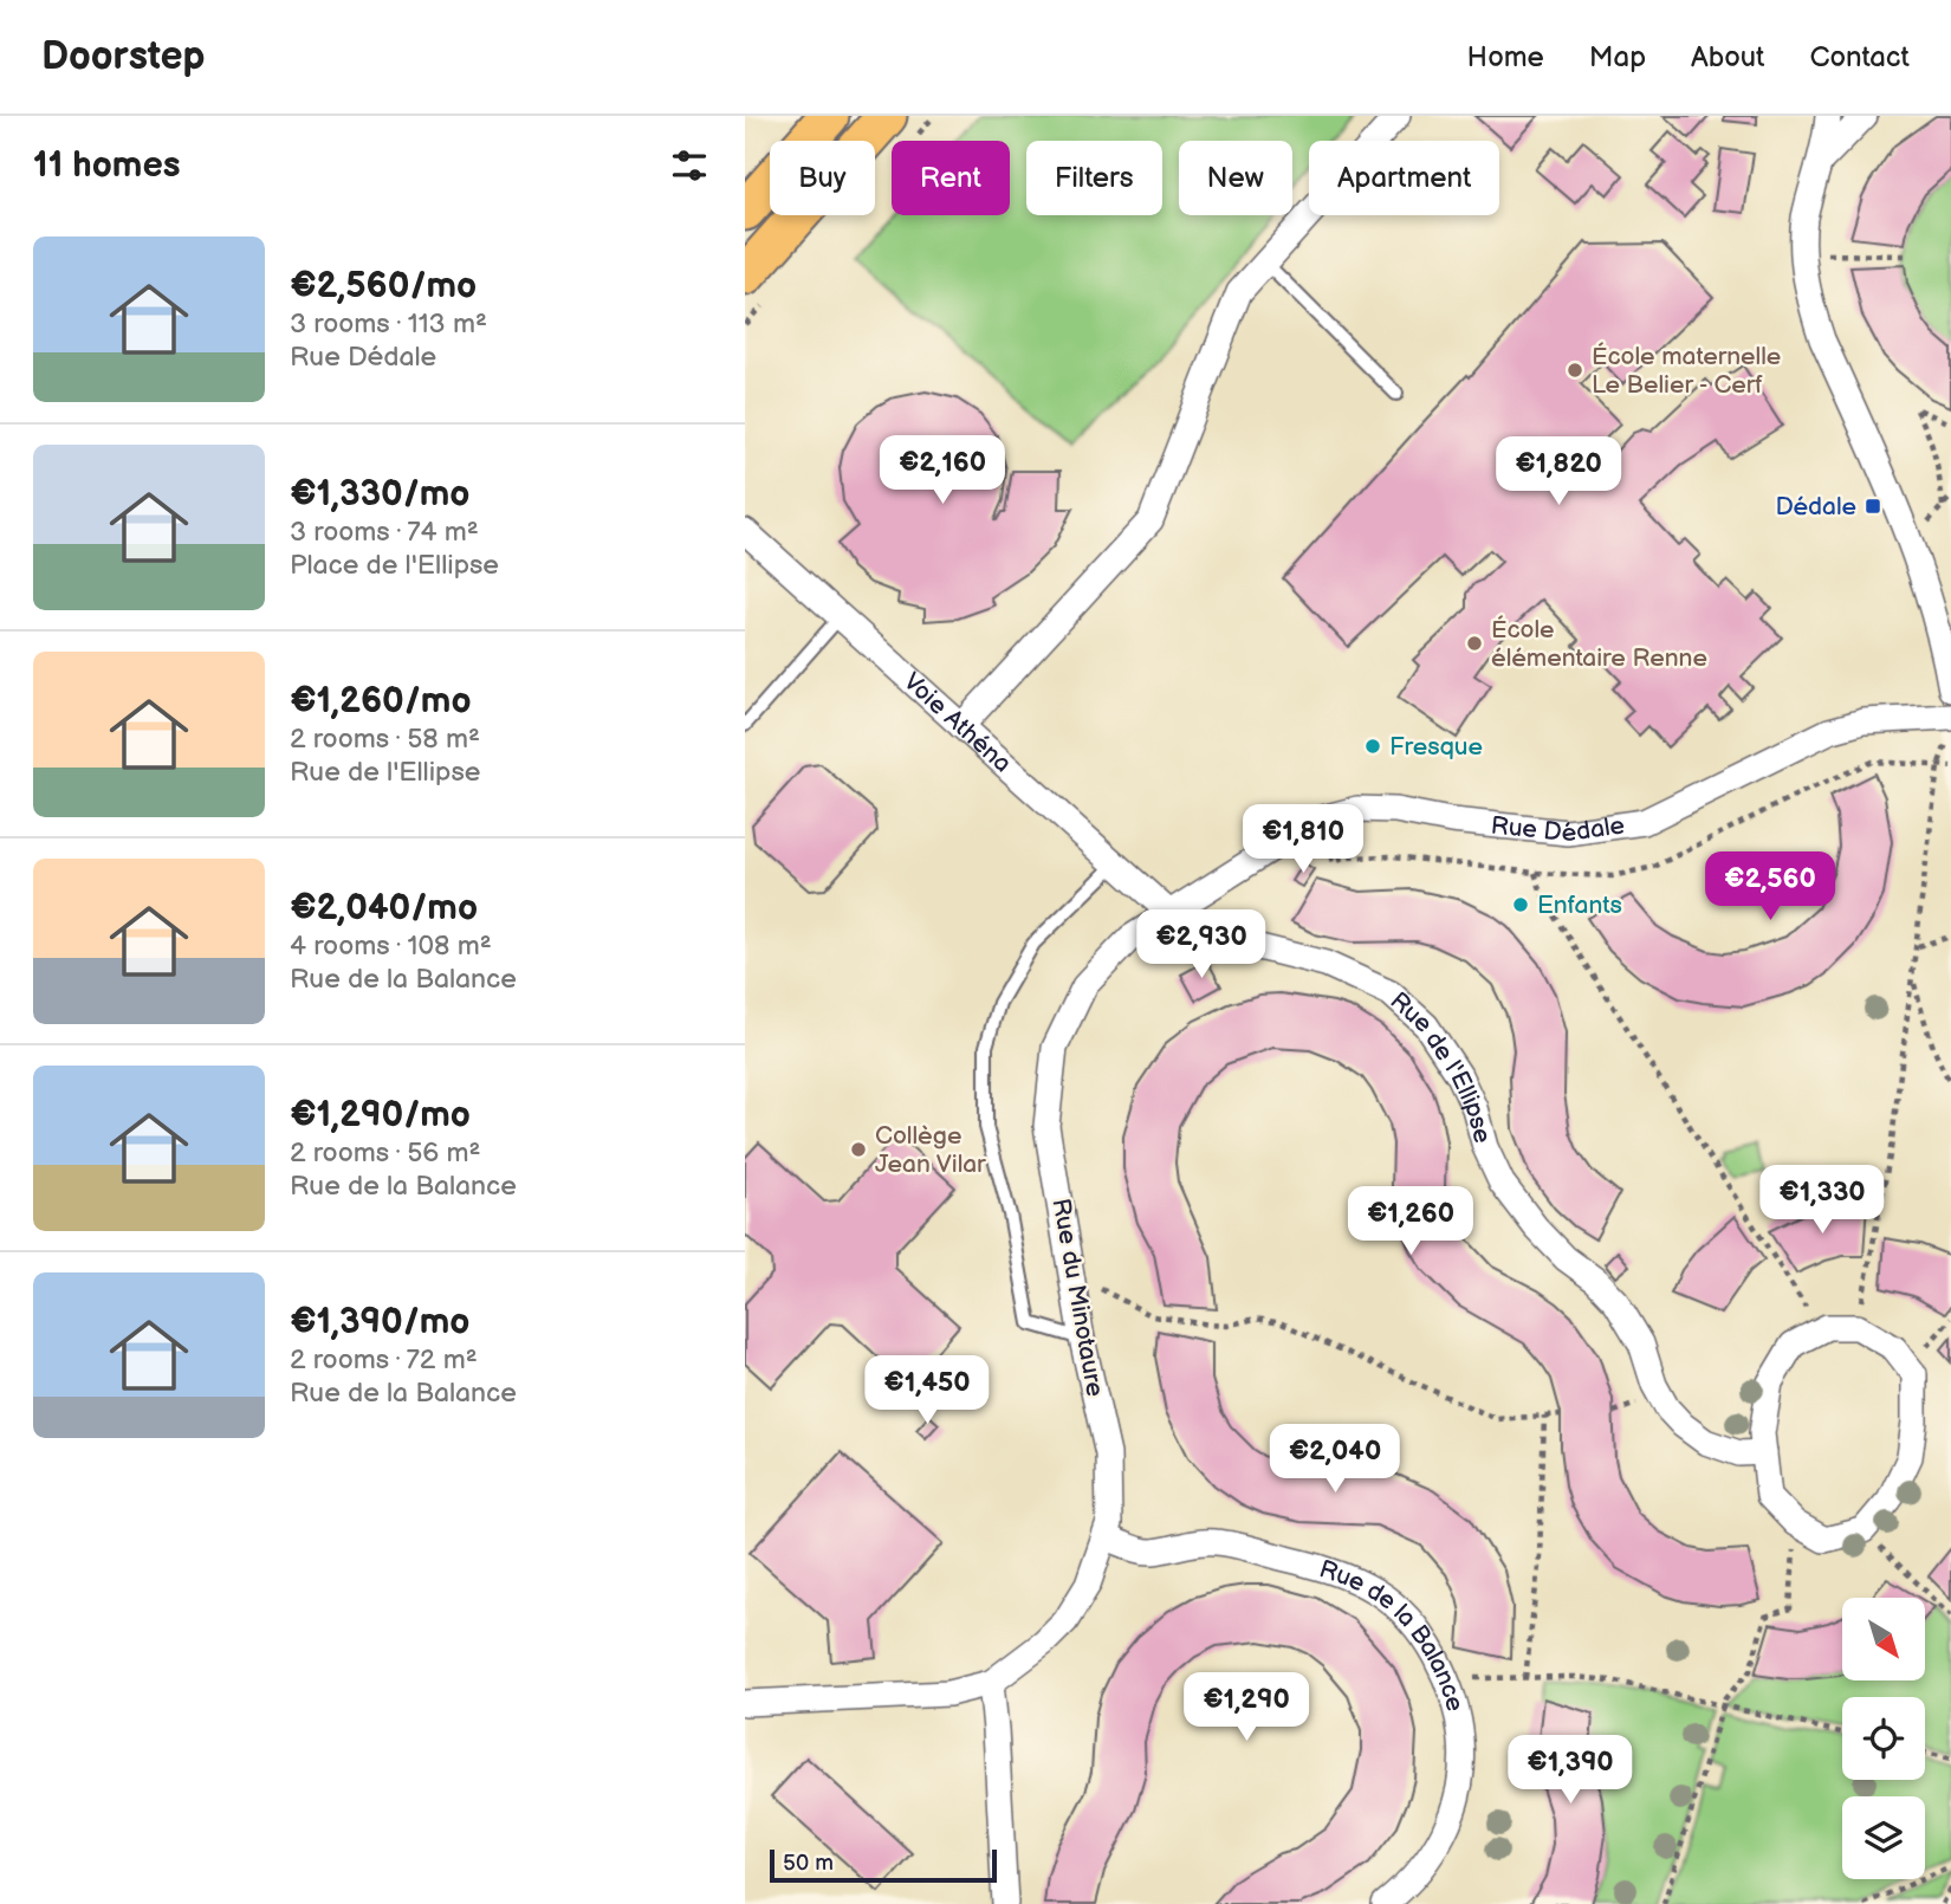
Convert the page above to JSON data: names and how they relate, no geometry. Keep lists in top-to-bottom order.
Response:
{
  "streets": {
    "street": [
      "Voie Athéna",
      "Rue Dédale",
      "Rue de l'Ellipse",
      "Rue du Minotaure",
      "Rue de la Balance"
    ]
  },
  "crossings": [
    ["Voie Athéna", "Rue Dédale"],
    ["Voie Athéna", "Rue de l'Ellipse"],
    ["Voie Athéna", "Rue du Minotaure"],
    ["Rue Dédale", "Rue de l'Ellipse"],
    ["Rue Dédale", "Rue du Minotaure"],
    ["Rue de l'Ellipse", "Rue du Minotaure"],
    ["Rue du Minotaure", "Rue de la Balance"]
  ],
  "places": {
    "other": [
      "École maternelle Le Belier - Cerf",
      "École élémentaire Renne",
      "Fresque",
      "Enfants",
      "Collège Jean Vilar"
    ],
    "transit": ["Dédale"]
  },
  "scale_bar": "50 m",
  "north": "bottom right",
  "page": {
    "header": "Doorstep",
    "nav": [
      "Home",
      "Map",
      "About",
      "Contact"
    ],
    "heading": "11 homes",
    "chip": [
      "Buy",
      "Rent",
      "Filters",
      "New",
      "Apartment"
    ],
    "list": [
      {
        "name": "€2,560/mo",
        "note": "3 rooms · 113 m² · Rue Dédale"
      },
      {
        "name": "€1,330/mo",
        "note": "3 rooms · 74 m² · Place de l'Ellipse"
      },
      {
        "name": "€1,260/mo",
        "note": "2 rooms · 58 m² · Rue de l'Ellipse"
      },
      {
        "name": "€2,040/mo",
        "note": "4 rooms · 108 m² · Rue de la Balance"
      },
      {
        "name": "€1,290/mo",
        "note": "2 rooms · 56 m² · Rue de la Balance"
      },
      {
        "name": "€1,390/mo",
        "note": "2 rooms · 72 m² · Rue de la Balance"
      }
    ],
    "price": [
      "€2,160",
      "€1,820",
      "€1,810",
      "€2,560",
      "€2,930",
      "€1,330",
      "€1,260",
      "€1,450",
      "€2,040",
      "€1,290",
      "€1,390"
    ],
    "scale": "50 m"
  }
}
